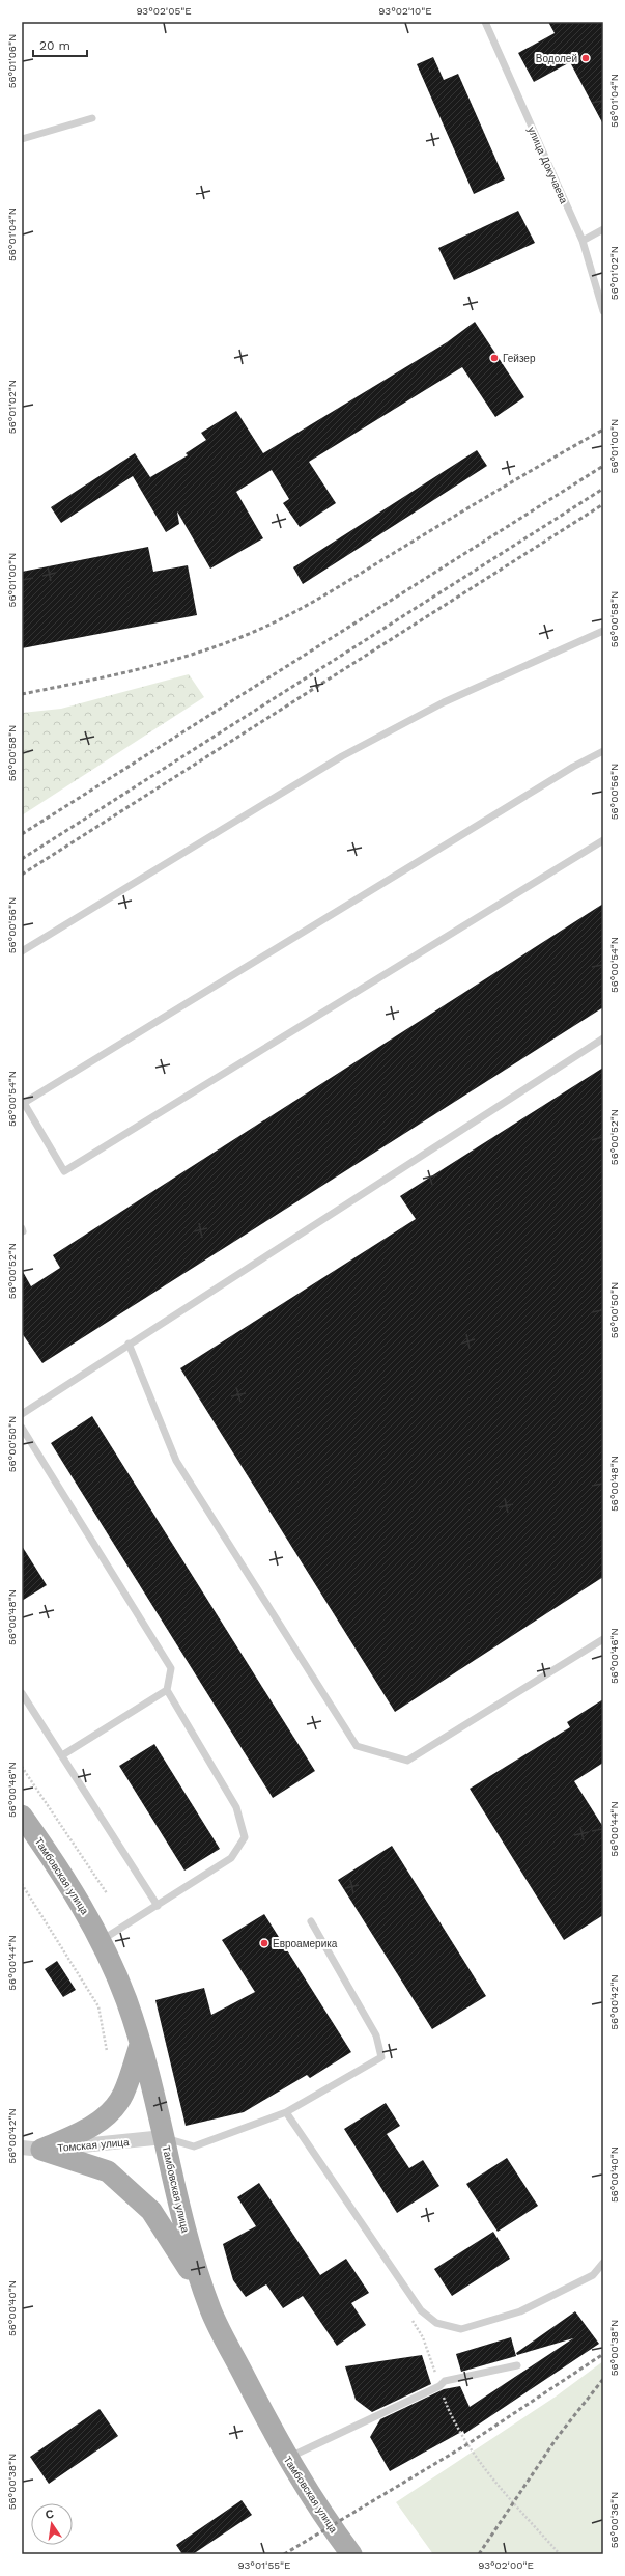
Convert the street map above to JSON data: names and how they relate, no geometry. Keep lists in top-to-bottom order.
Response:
{
  "streets": {
    "main road": ["Тамбовская улица"],
    "street": ["Томская улица"],
    "lane": ["улица Докучаева"]
  },
  "crossings": [
    ["Тамбовская улица", "Томская улица"]
  ],
  "places": ["Водолей", "Гейзер", "Евроамерика"],
  "scale_bar": "20 m",
  "north": "top",
  "coordinates": [
    "93°02'05\"E",
    "93°02'10\"E",
    "56°01'06\"N",
    "56°01'04\"N",
    "56°01'02\"N",
    "56°01'00\"N",
    "56°00'58\"N",
    "56°00'56\"N",
    "56°00'54\"N",
    "56°00'52\"N",
    "56°00'50\"N",
    "56°00'48\"N",
    "56°00'46\"N",
    "56°00'44\"N",
    "56°00'42\"N",
    "56°00'40\"N",
    "56°00'38\"N",
    "56°00'36\"N",
    "93°01'55\"E",
    "93°02'00\"E"
  ]
}
